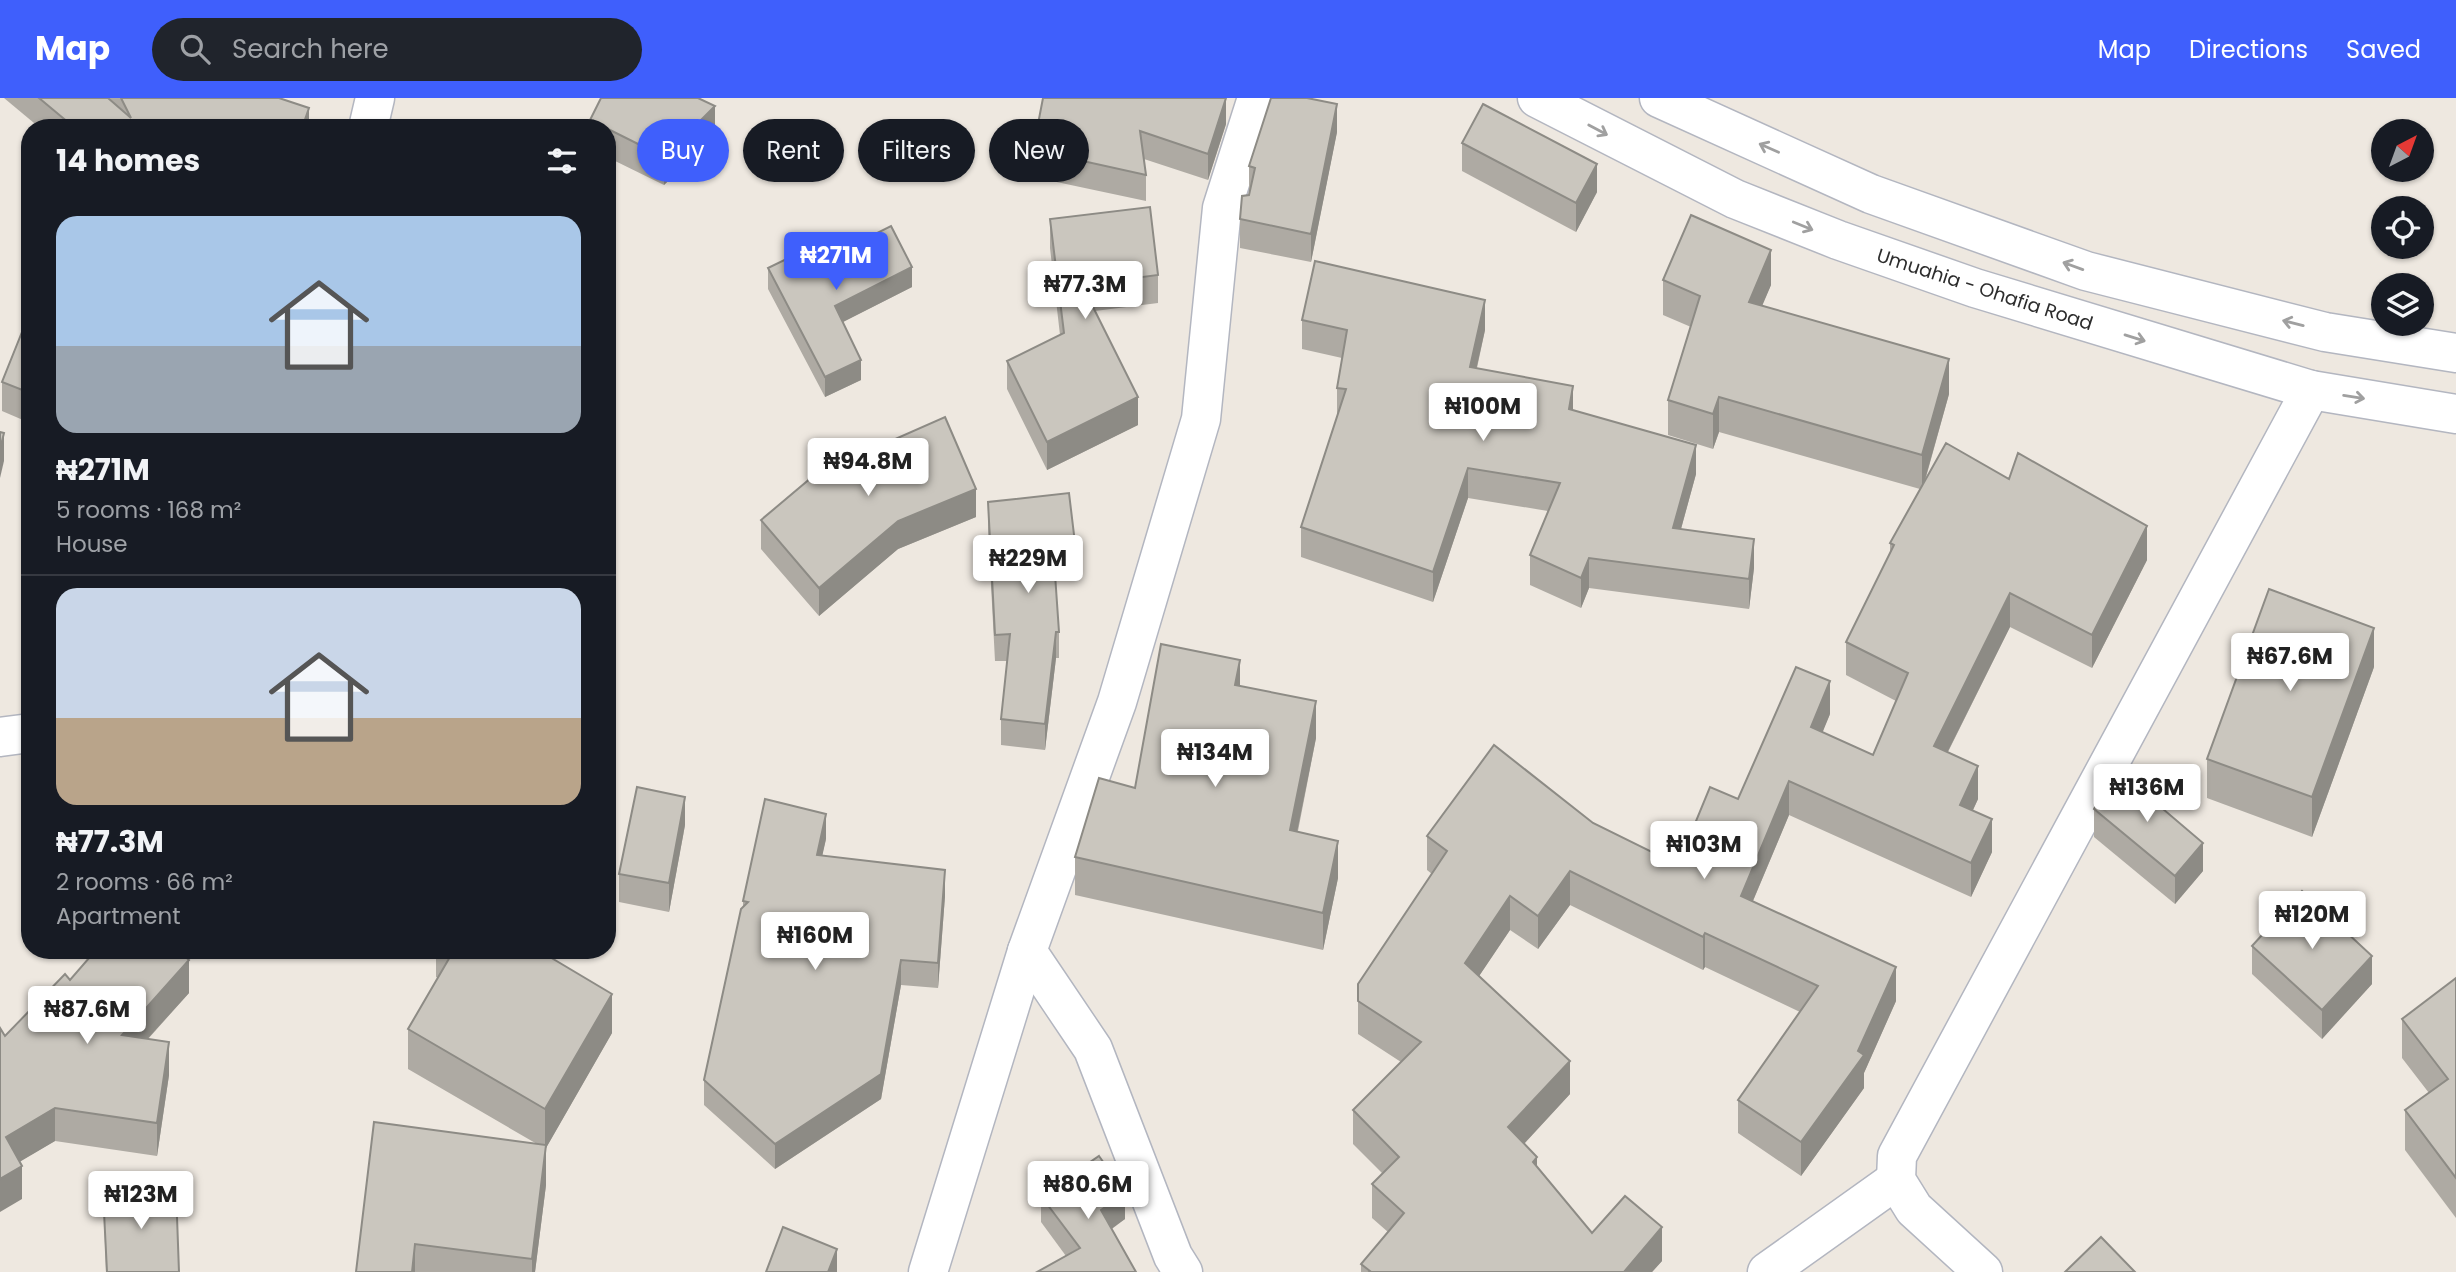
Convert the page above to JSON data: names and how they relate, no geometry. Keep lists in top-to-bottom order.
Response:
{
  "streets": {
    "street": ["Umuahia - Ohafia Road"]
  },
  "north": "top right",
  "page": {
    "header": "Map",
    "search": "Search here",
    "nav": ["Map", "Directions", "Saved"],
    "chip": [
      "Buy",
      "Rent",
      "Filters",
      "New"
    ],
    "heading": "14 homes",
    "list": [
      {
        "name": "₦271M",
        "note": "5 rooms · 168 m² · House"
      },
      {
        "name": "₦77.3M",
        "note": "2 rooms · 66 m² · Apartment"
      }
    ],
    "price": [
      "₦271M",
      "₦77.3M",
      "₦100M",
      "₦94.8M",
      "₦229M",
      "₦67.6M",
      "₦134M",
      "₦136M",
      "₦103M",
      "₦120M",
      "₦160M",
      "₦87.6M",
      "₦80.6M",
      "₦123M"
    ]
  }
}
